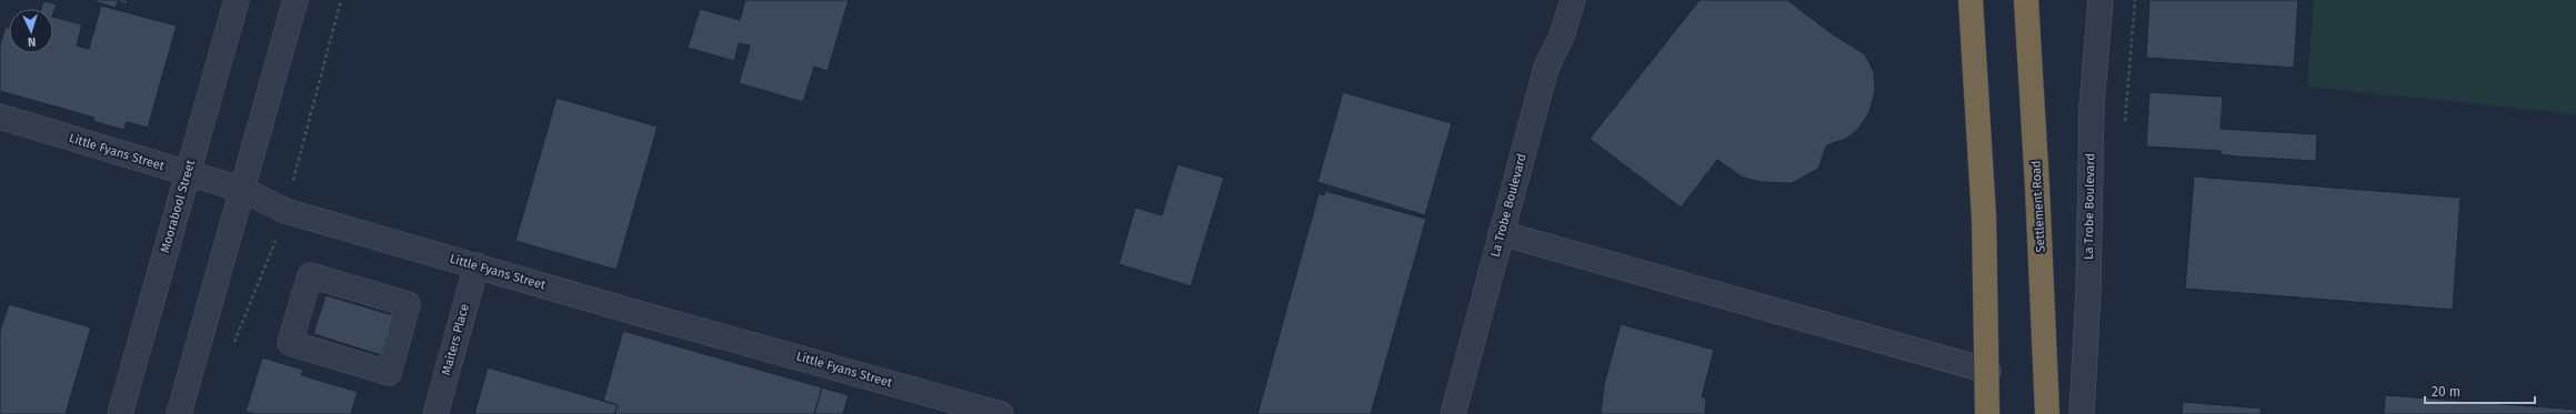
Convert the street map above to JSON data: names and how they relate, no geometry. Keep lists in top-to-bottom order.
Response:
{
  "streets": {
    "highway": ["Settlement Road"],
    "street": [
      "Little Fyans Street",
      "La Trobe Boulevard",
      "Moorabool Street",
      "Maiters Place"
    ]
  },
  "crossings": [
    ["Little Fyans Street", "Moorabool Street"],
    ["Little Fyans Street", "Maiters Place"]
  ],
  "scale_bar": "20 m",
  "north": "bottom"
}
